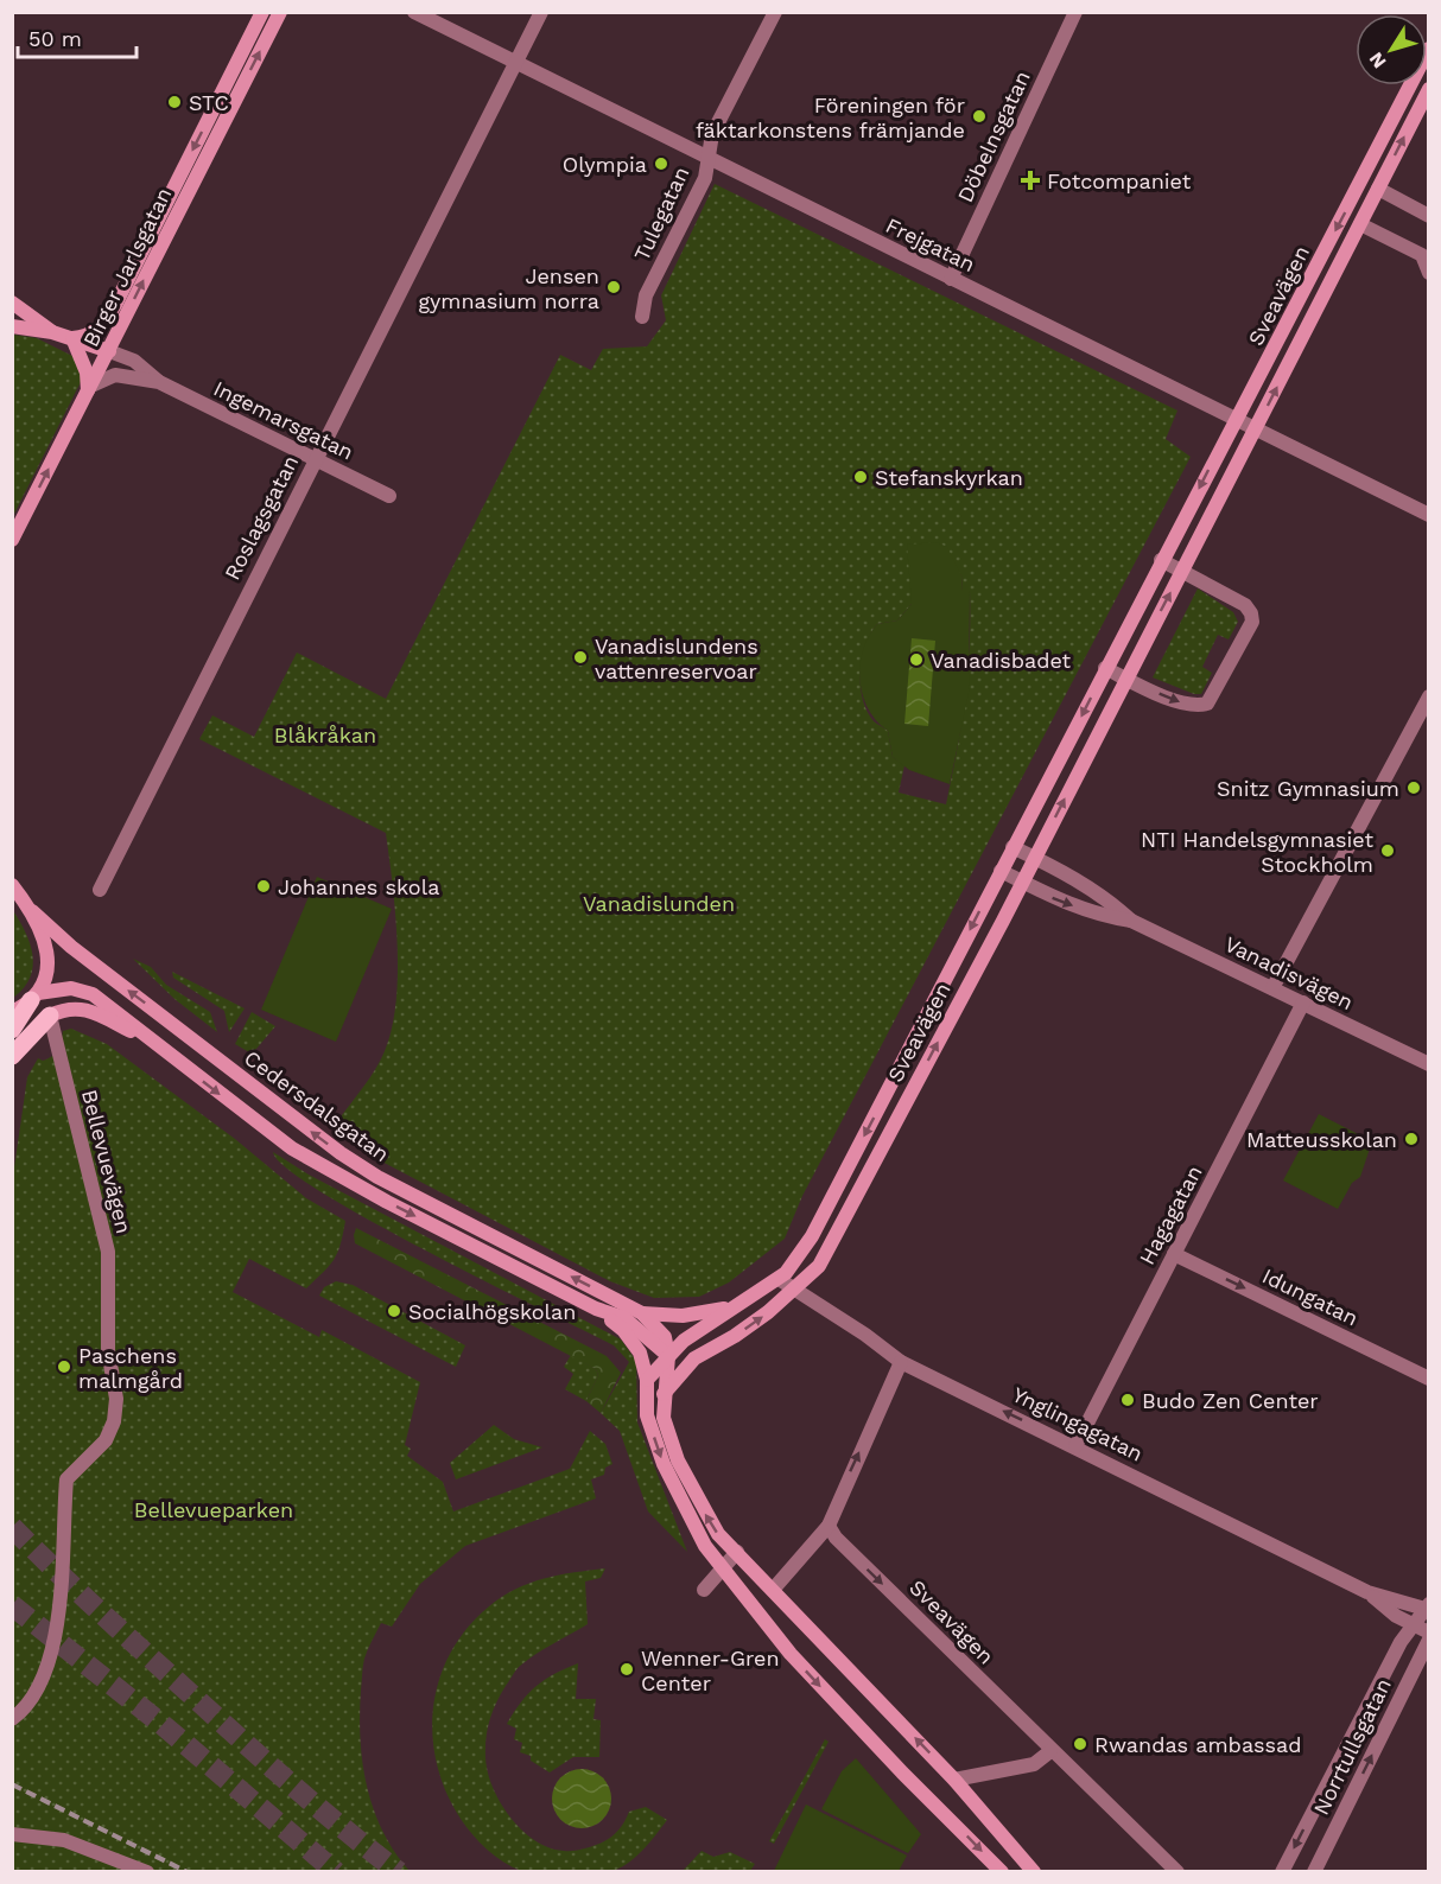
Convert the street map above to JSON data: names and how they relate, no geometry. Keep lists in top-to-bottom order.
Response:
{
  "streets": {
    "main road": [
      "Birger Jarlsgatan",
      "Sveavägen",
      "Ingemarsgatan",
      "Cedersdalsgatan"
    ],
    "street": [
      "Döbelnsgatan",
      "Tulegatan",
      "Frejgatan",
      "Roslagsgatan",
      "Vanadisvägen",
      "Bellevuevägen",
      "Hagagatan",
      "Idungatan",
      "Ynglingagatan",
      "Norrtullsgatan"
    ]
  },
  "crossings": [
    ["Döbelnsgatan", "Frejgatan"],
    ["Tulegatan", "Frejgatan"],
    ["Frejgatan", "Sveavägen"],
    ["Frejgatan", "Roslagsgatan"],
    ["Birger Jarlsgatan", "Ingemarsgatan"],
    ["Sveavägen", "Vanadisvägen"],
    ["Sveavägen", "Cedersdalsgatan"],
    ["Sveavägen", "Ynglingagatan"],
    ["Ingemarsgatan", "Roslagsgatan"],
    ["Vanadisvägen", "Hagagatan"],
    ["Cedersdalsgatan", "Bellevuevägen"],
    ["Hagagatan", "Idungatan"],
    ["Hagagatan", "Ynglingagatan"],
    ["Ynglingagatan", "Norrtullsgatan"]
  ],
  "one_way": ["Idungatan"],
  "parks": ["Blåkråkan", "Vanadislunden", "Bellevueparken"],
  "places": {
    "other": [
      "STC",
      "Föreningen för fäktarkonstens främjande",
      "Olympia",
      "Jensen gymnasium norra",
      "Stefanskyrkan",
      "Vanadislundens vattenreservoar",
      "Vanadisbadet",
      "Snitz Gymnasium",
      "NTI Handelsgymnasiet Stockholm",
      "Johannes skola",
      "Matteusskolan",
      "Socialhögskolan",
      "Paschens malmgård",
      "Budo Zen Center",
      "Wenner-Gren Center",
      "Rwandas ambassad"
    ],
    "health": ["Fotcompaniet"]
  },
  "scale_bar": "50 m",
  "north": "bottom left"
}
